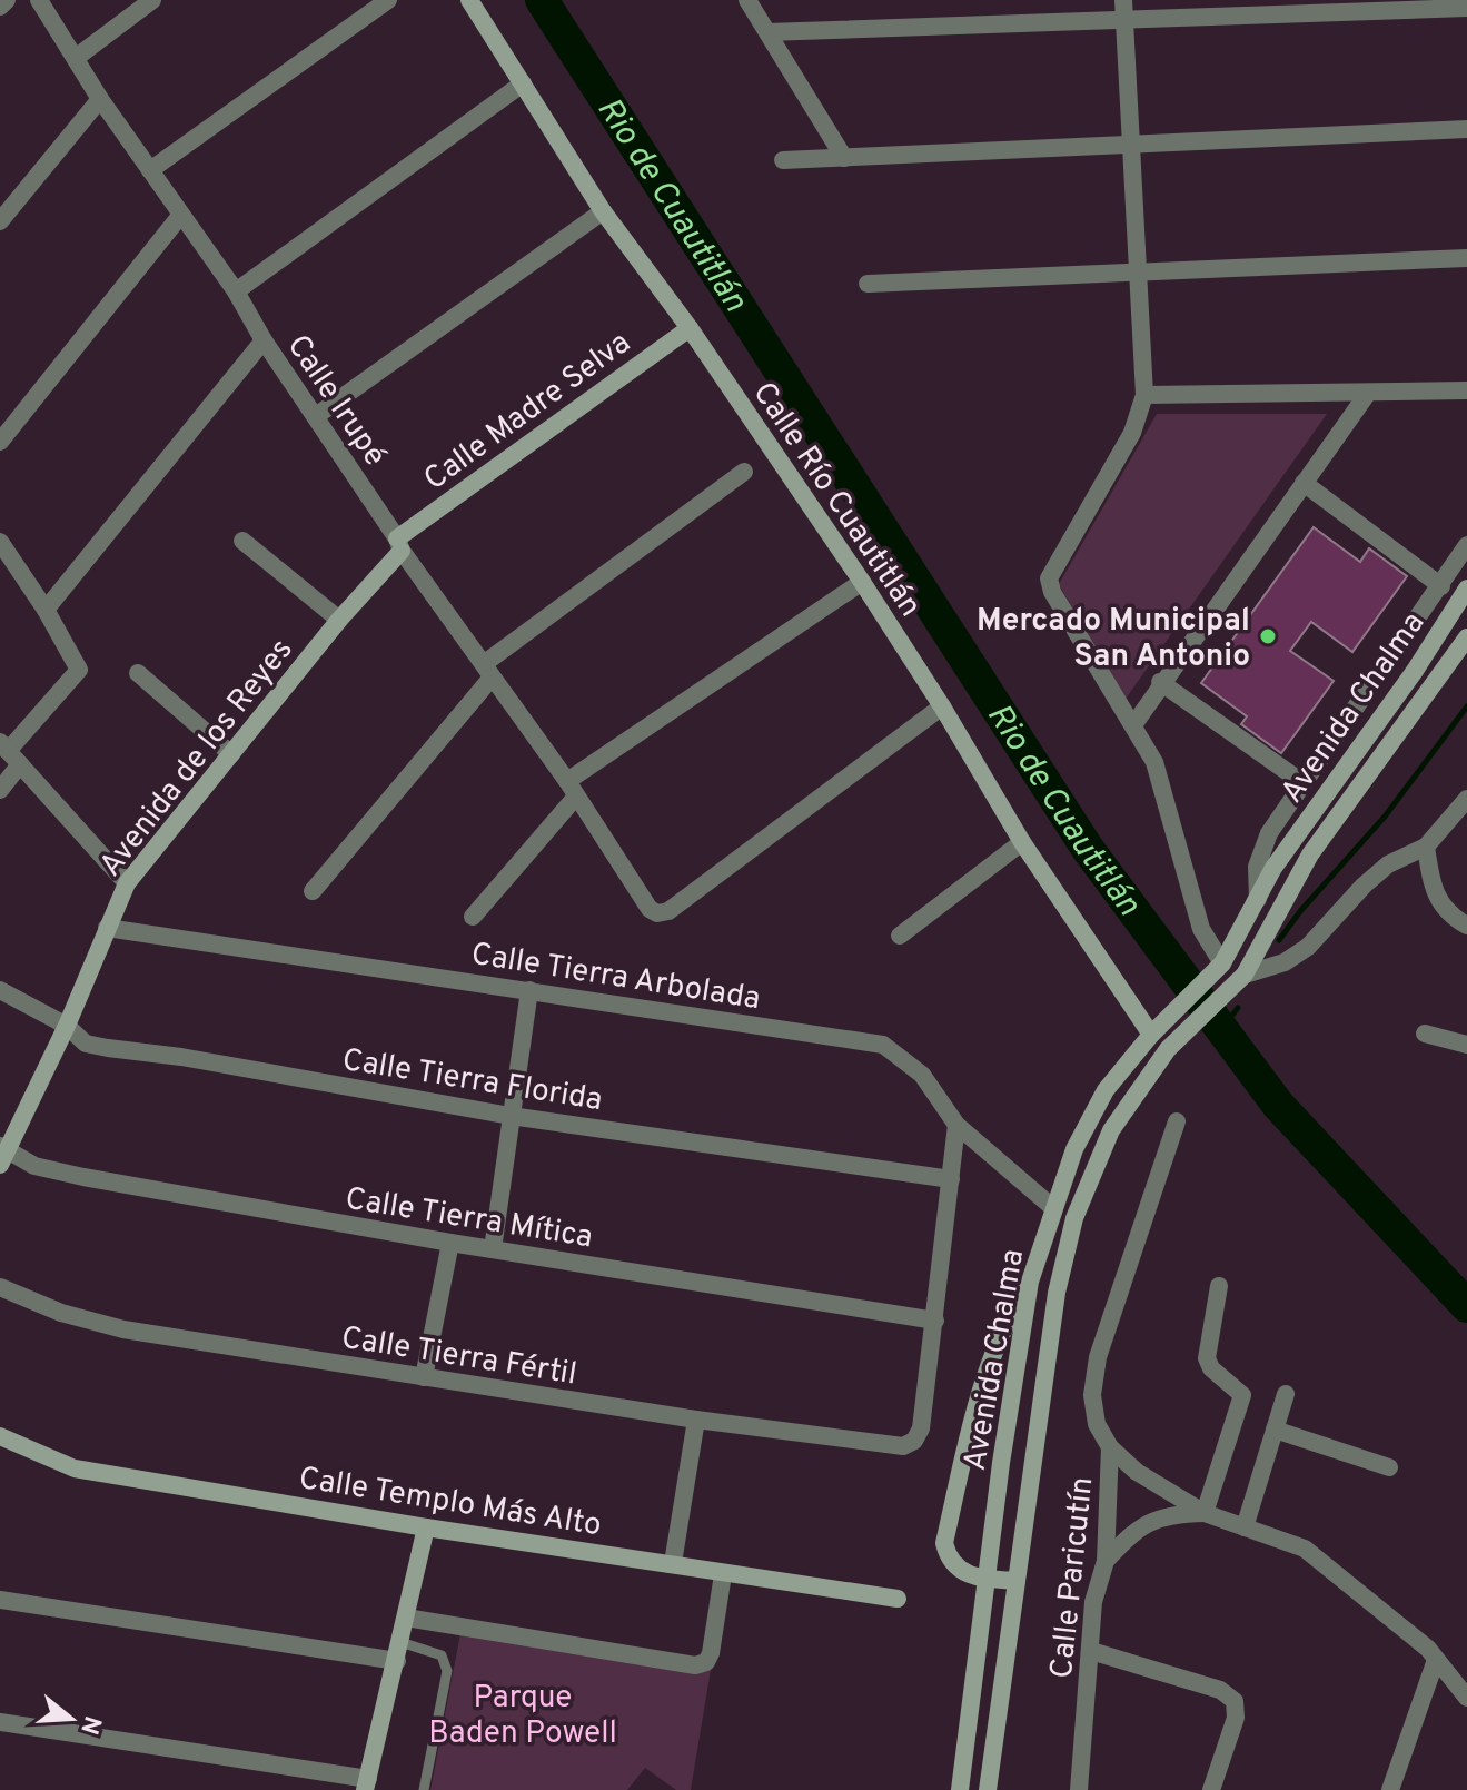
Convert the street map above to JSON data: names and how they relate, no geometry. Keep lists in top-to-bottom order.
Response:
{
  "streets": {
    "street": [
      "Calle Irupé",
      "Calle Madre Selva",
      "Calle Río Cuautitlán",
      "Avenida Chalma",
      "Avenida de los Reyes",
      "Calle Tierra Arbolada",
      "Calle Tierra Florida",
      "Calle Tierra Mítica",
      "Calle Tierra Fértil",
      "Calle Templo Más Alto",
      "Calle Paricutín"
    ]
  },
  "crossings": [
    ["Calle Irupé", "Calle Madre Selva"],
    ["Calle Irupé", "Calle Río Cuautitlán"],
    ["Calle Irupé", "Avenida de los Reyes"],
    ["Calle Madre Selva", "Calle Río Cuautitlán"],
    ["Calle Madre Selva", "Avenida de los Reyes"],
    ["Calle Río Cuautitlán", "Avenida Chalma"],
    ["Avenida Chalma", "Calle Tierra Arbolada"],
    ["Avenida de los Reyes", "Calle Tierra Arbolada"],
    ["Avenida de los Reyes", "Calle Tierra Florida"],
    ["Avenida de los Reyes", "Calle Tierra Mítica"],
    ["Calle Tierra Mítica", "Calle Tierra Fértil"]
  ],
  "water": ["Rio de Cuautitlán"],
  "parks": ["Parque Baden Powell"],
  "places": ["Mercado Municipal San Antonio"],
  "north": "right"
}
